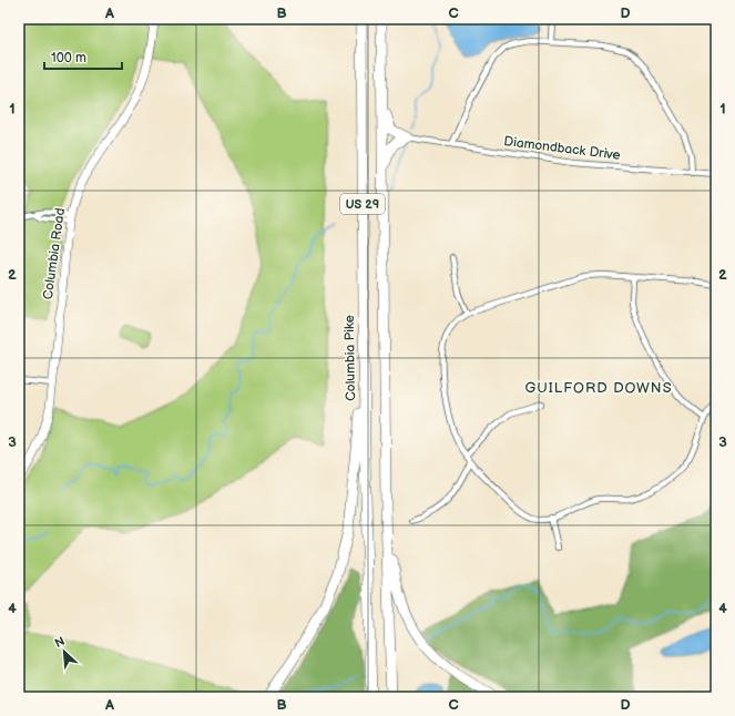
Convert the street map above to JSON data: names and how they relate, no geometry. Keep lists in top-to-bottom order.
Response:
{
  "streets": {
    "highway": ["US 29", "Columbia Pike"],
    "main road": ["Columbia Road"],
    "street": ["Diamondback Drive"]
  },
  "districts": ["GUILFORD DOWNS"],
  "scale_bar": "100 m",
  "north": "top left",
  "grid": {
    "columns": [
      "A",
      "B",
      "C",
      "D"
    ],
    "rows": [
      "1",
      "2",
      "3",
      "4"
    ]
  }
}
